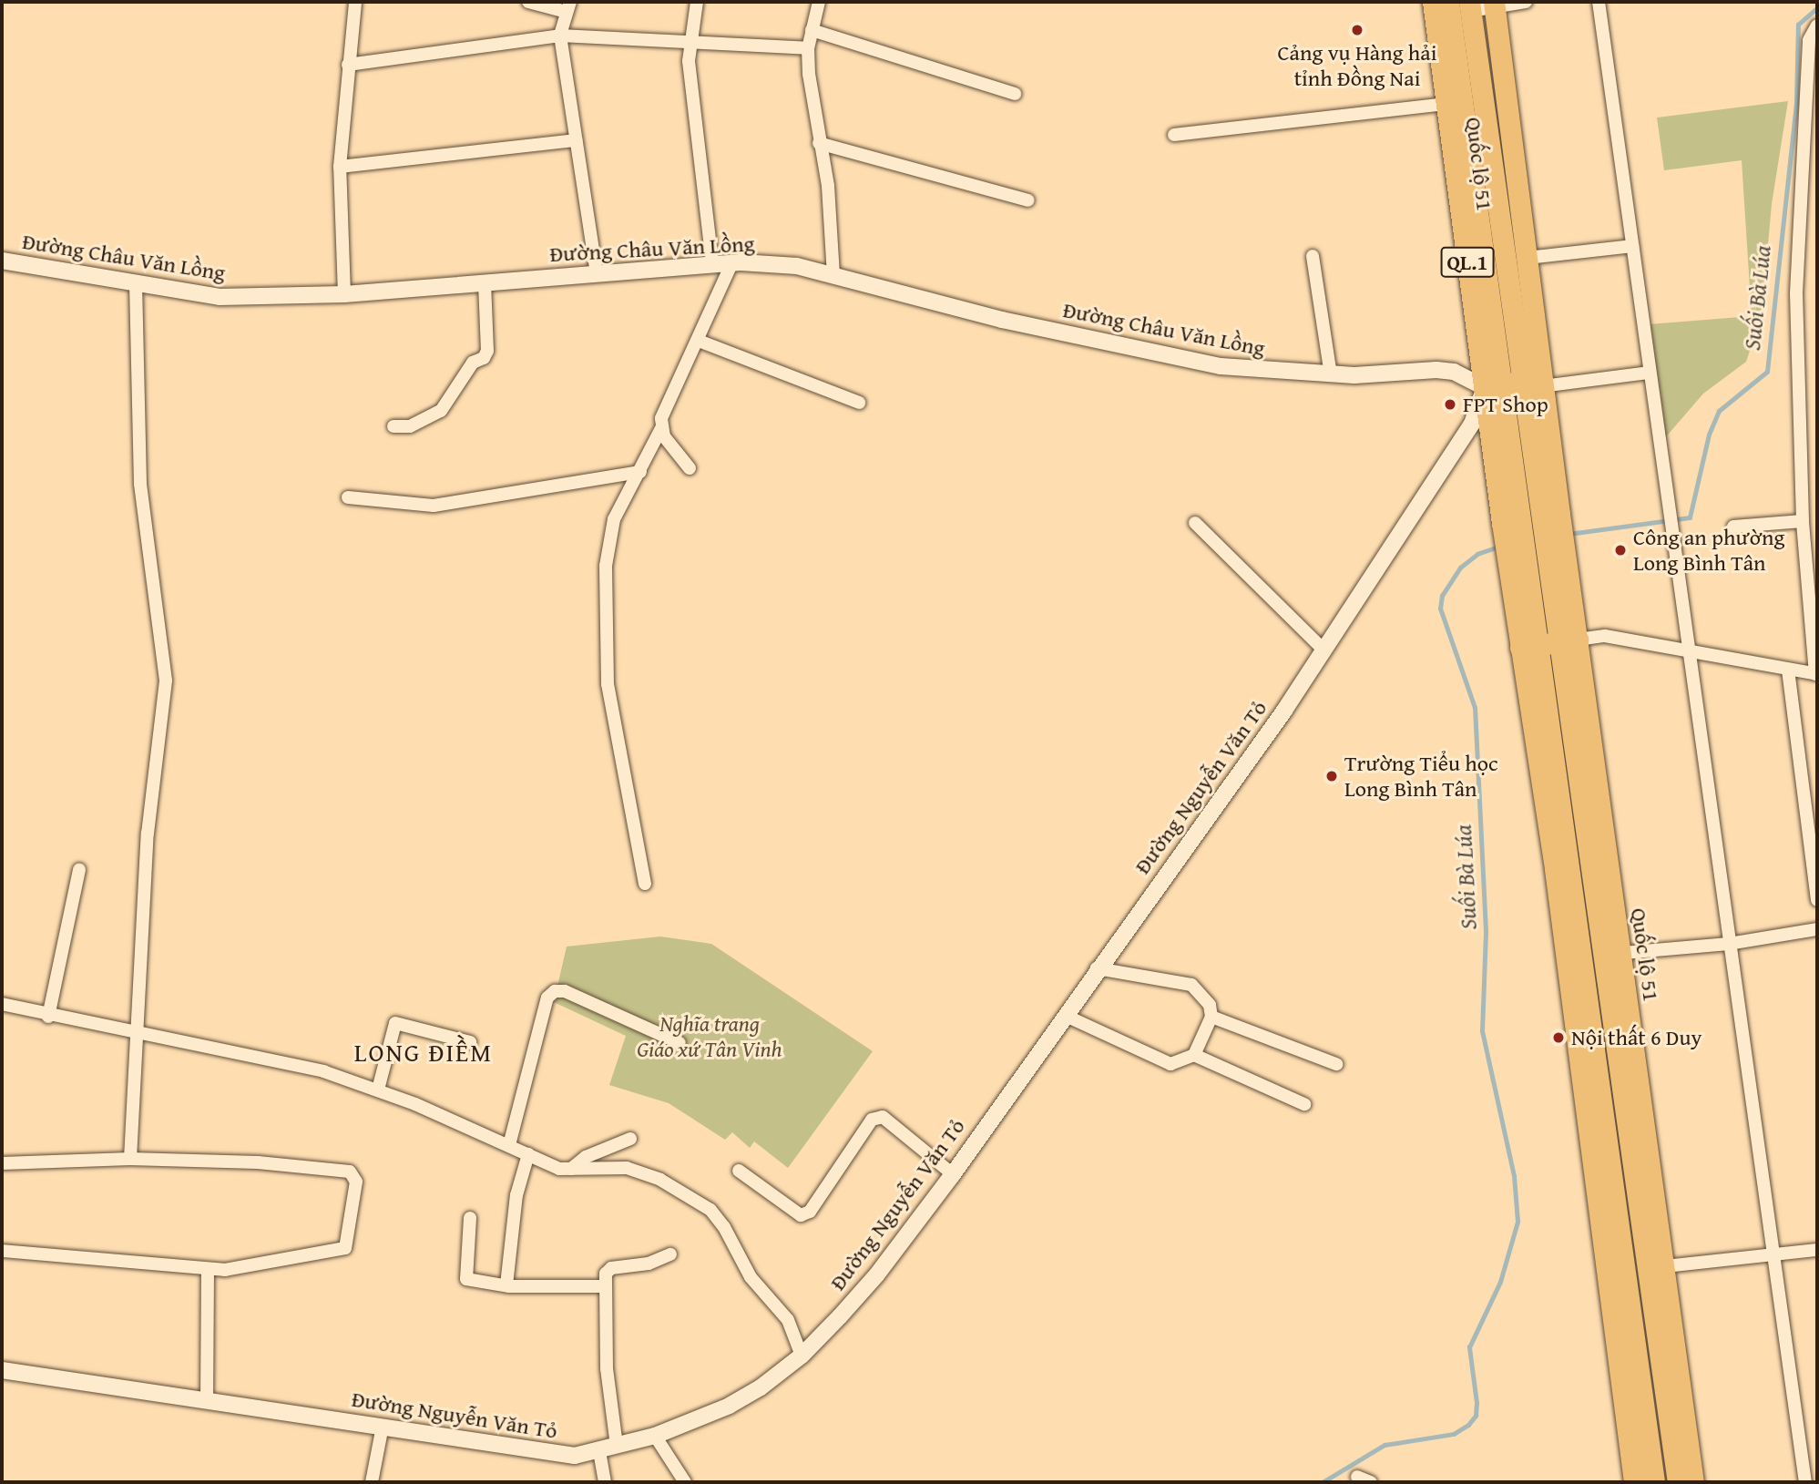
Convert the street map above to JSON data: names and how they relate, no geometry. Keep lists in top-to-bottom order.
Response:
{
  "streets": {
    "main road": ["Quốc lộ 51", "QL.1"],
    "street": ["Đường Châu Văn Lồng", "Đường Nguyễn Văn Tỏ"]
  },
  "crossings": [
    ["Quốc lộ 51", "Đường Châu Văn Lồng"],
    ["Quốc lộ 51", "QL.1"],
    ["Quốc lộ 51", "Đường Nguyễn Văn Tỏ"],
    ["Đường Châu Văn Lồng", "Đường Nguyễn Văn Tỏ"]
  ],
  "districts": ["LONG ĐIỀM"],
  "water": ["Suối Bà Lúa"],
  "parks": ["Nghĩa trang Giáo xứ Tân Vinh"],
  "places": [
    "Cảng vụ Hàng hải tỉnh Đồng Nai",
    "FPT Shop",
    "Công an phường Long Bình Tân",
    "Trường Tiểu học Long Bình Tân",
    "Nội thất 6 Duy"
  ]
}
